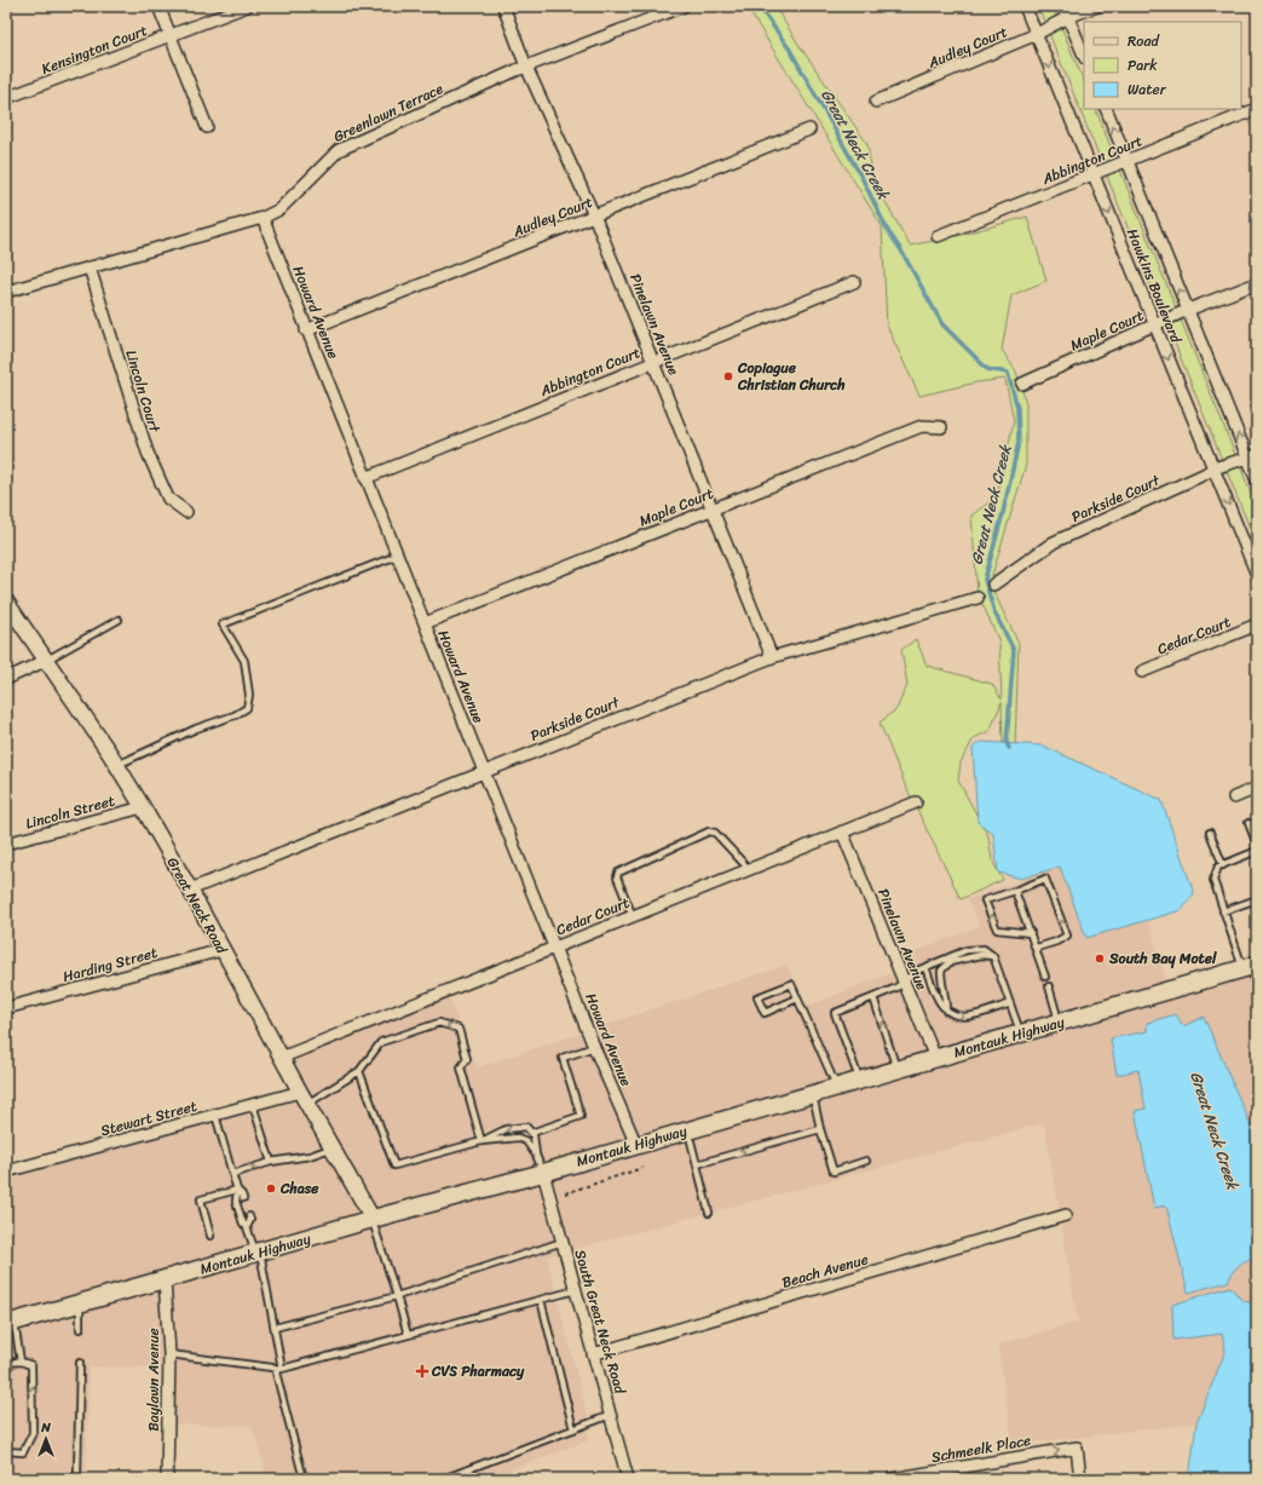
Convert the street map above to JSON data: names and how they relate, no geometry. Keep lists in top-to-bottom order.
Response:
{
  "streets": {
    "main road": ["Great Neck Road", "Montauk Highway"],
    "street": [
      "Audley Court",
      "Kensington Court",
      "Greenlawn Terrace",
      "Abbington Court",
      "Hawkins Boulevard",
      "Howard Avenue",
      "Pinelawn Avenue",
      "Maple Court",
      "Lincoln Court",
      "Parkside Court",
      "Cedar Court",
      "Lincoln Street",
      "Harding Street",
      "Stewart Street",
      "Beach Avenue",
      "South Great Neck Road",
      "Baylawn Avenue",
      "Schmeelk Place"
    ]
  },
  "crossings": [
    ["Audley Court", "Hawkins Boulevard"],
    ["Audley Court", "Howard Avenue"],
    ["Audley Court", "Pinelawn Avenue"],
    ["Greenlawn Terrace", "Howard Avenue"],
    ["Greenlawn Terrace", "Pinelawn Avenue"],
    ["Greenlawn Terrace", "Lincoln Court"],
    ["Abbington Court", "Hawkins Boulevard"],
    ["Abbington Court", "Howard Avenue"],
    ["Abbington Court", "Pinelawn Avenue"],
    ["Hawkins Boulevard", "Maple Court"],
    ["Hawkins Boulevard", "Parkside Court"],
    ["Howard Avenue", "Maple Court"],
    ["Howard Avenue", "Parkside Court"],
    ["Howard Avenue", "Cedar Court"],
    ["Howard Avenue", "Montauk Highway"],
    ["Pinelawn Avenue", "Maple Court"],
    ["Pinelawn Avenue", "Parkside Court"],
    ["Pinelawn Avenue", "Cedar Court"],
    ["Pinelawn Avenue", "Montauk Highway"],
    ["Parkside Court", "Great Neck Road"],
    ["Cedar Court", "Great Neck Road"],
    ["Lincoln Street", "Great Neck Road"],
    ["Great Neck Road", "Harding Street"],
    ["Great Neck Road", "Montauk Highway"],
    ["Great Neck Road", "Stewart Street"],
    ["Montauk Highway", "South Great Neck Road"],
    ["Montauk Highway", "Baylawn Avenue"],
    ["Beach Avenue", "South Great Neck Road"]
  ],
  "one_way": ["Schmeelk Place"],
  "water": ["Great Neck Creek"],
  "places": {
    "other": ["Copiague Christian Church", "South Bay Motel", "Chase"],
    "health": ["CVS Pharmacy"]
  },
  "legend": ["Road", "Park", "Water"],
  "north": "top"
}
